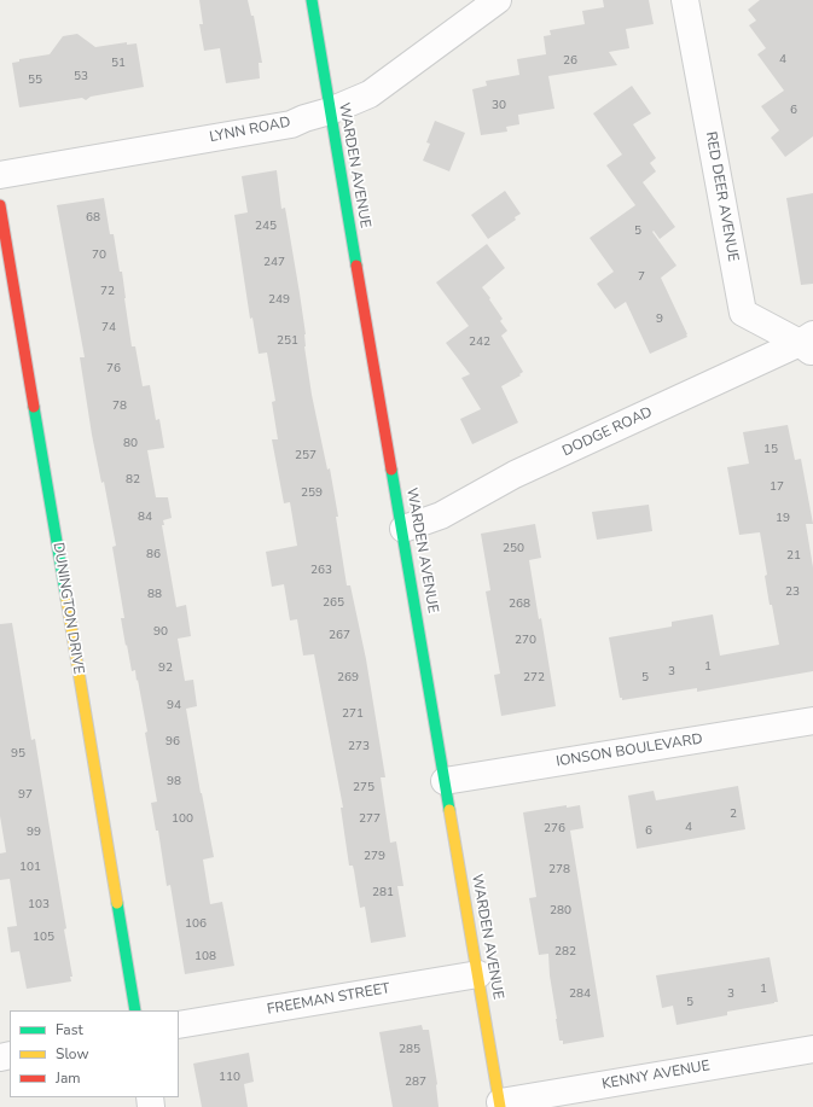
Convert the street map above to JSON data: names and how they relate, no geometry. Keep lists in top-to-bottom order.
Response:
{
  "streets": {
    "main road": ["WARDEN AVENUE", "DUNINGTON DRIVE"],
    "street": [
      "LYNN ROAD",
      "RED DEER AVENUE",
      "DODGE ROAD",
      "IONSON BOULEVARD",
      "FREEMAN STREET",
      "KENNY AVENUE"
    ]
  },
  "crossings": [
    ["LYNN ROAD", "WARDEN AVENUE"],
    ["WARDEN AVENUE", "DODGE ROAD"],
    ["WARDEN AVENUE", "IONSON BOULEVARD"],
    ["WARDEN AVENUE", "FREEMAN STREET"],
    ["WARDEN AVENUE", "KENNY AVENUE"],
    ["RED DEER AVENUE", "DODGE ROAD"]
  ],
  "house_numbers": [
    "4",
    "26",
    "51",
    "53",
    "55",
    "30",
    "6",
    "68",
    "245",
    "5",
    "70",
    "247",
    "7",
    "72",
    "249",
    "9",
    "74",
    "251",
    "242",
    "76",
    "78",
    "80",
    "15",
    "257",
    "82",
    "17",
    "259",
    "84",
    "19",
    "250",
    "86",
    "21",
    "263",
    "23",
    "88",
    "265",
    "268",
    "90",
    "267",
    "270",
    "1",
    "92",
    "3",
    "269",
    "272",
    "5",
    "94",
    "271",
    "96",
    "273",
    "95",
    "98",
    "275",
    "97",
    "2",
    "100",
    "277",
    "4",
    "276",
    "6",
    "99",
    "279",
    "101",
    "278",
    "281",
    "103",
    "280",
    "106",
    "105",
    "282",
    "108",
    "1",
    "284",
    "3",
    "5",
    "285",
    "110",
    "287"
  ],
  "legend": ["Fast", "Slow", "Jam"]
}
